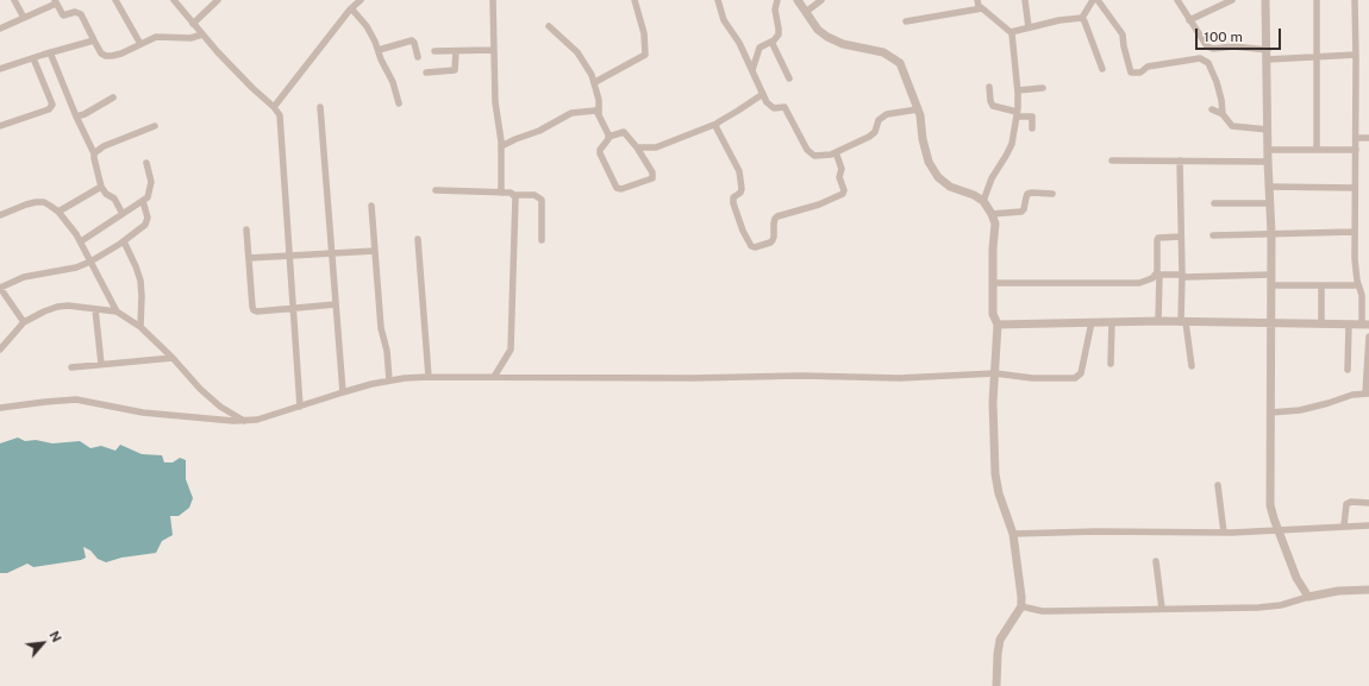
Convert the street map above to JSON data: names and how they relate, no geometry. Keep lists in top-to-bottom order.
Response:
{
  "scale_bar": "100 m",
  "north": "top right"
}
